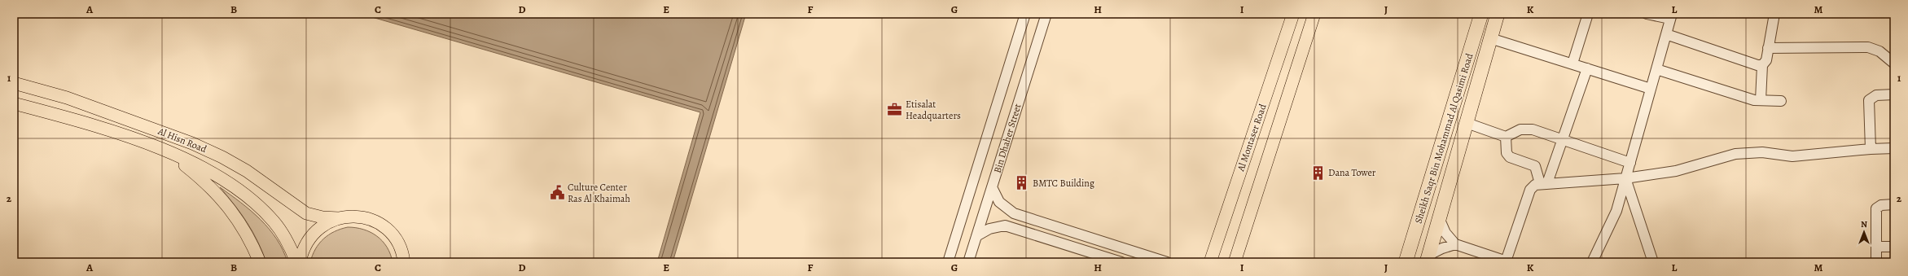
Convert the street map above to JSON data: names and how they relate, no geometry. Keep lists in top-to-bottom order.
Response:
{
  "streets": {
    "highway": ["Sheikh Saqr Bin Mohammad Al Qasimi Road"],
    "main road": ["Al Montaser Road", "Al Hisn Road"],
    "street": ["Bin Dhaher Street"]
  },
  "places": {
    "office": ["Etisalat Headquarters"],
    "building": ["Dana Tower", "BMTC Building"],
    "public building": ["Culture Center Ras Al Khaimah"]
  },
  "north": "top",
  "grid": {
    "columns": [
      "A",
      "B",
      "C",
      "D",
      "E",
      "F",
      "G",
      "H",
      "I",
      "J",
      "K",
      "L",
      "M"
    ],
    "rows": ["1", "2"]
  }
}
